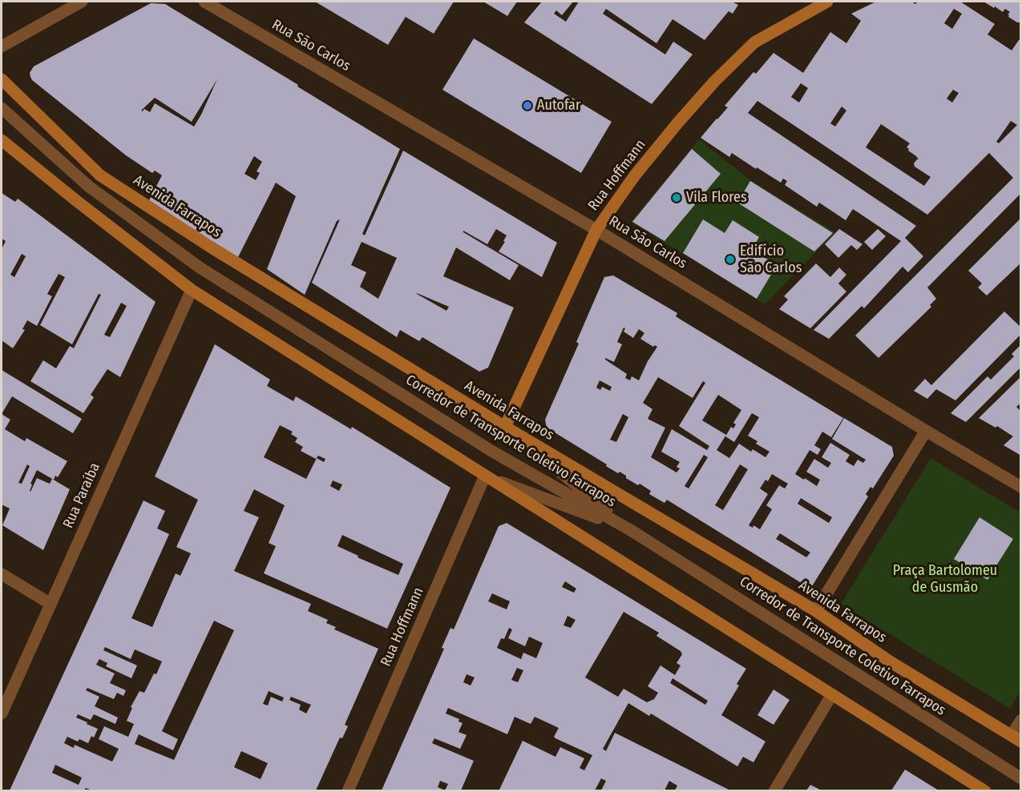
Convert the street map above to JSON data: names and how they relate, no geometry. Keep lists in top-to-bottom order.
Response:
{
  "streets": {
    "main road": ["Rua Hoffmann", "Avenida Farrapos"],
    "street": ["Rua São Carlos", "Corredor de Transporte Coletivo Farrapos", "Rua Paraíba"]
  },
  "crossings": [
    ["Rua São Carlos", "Rua Hoffmann"],
    ["Rua Hoffmann", "Avenida Farrapos"]
  ],
  "parks": ["Praça Bartolomeu de Gusmão"],
  "places": ["Autofar", "Vila Flores", "Edifício São Carlos"]
}
